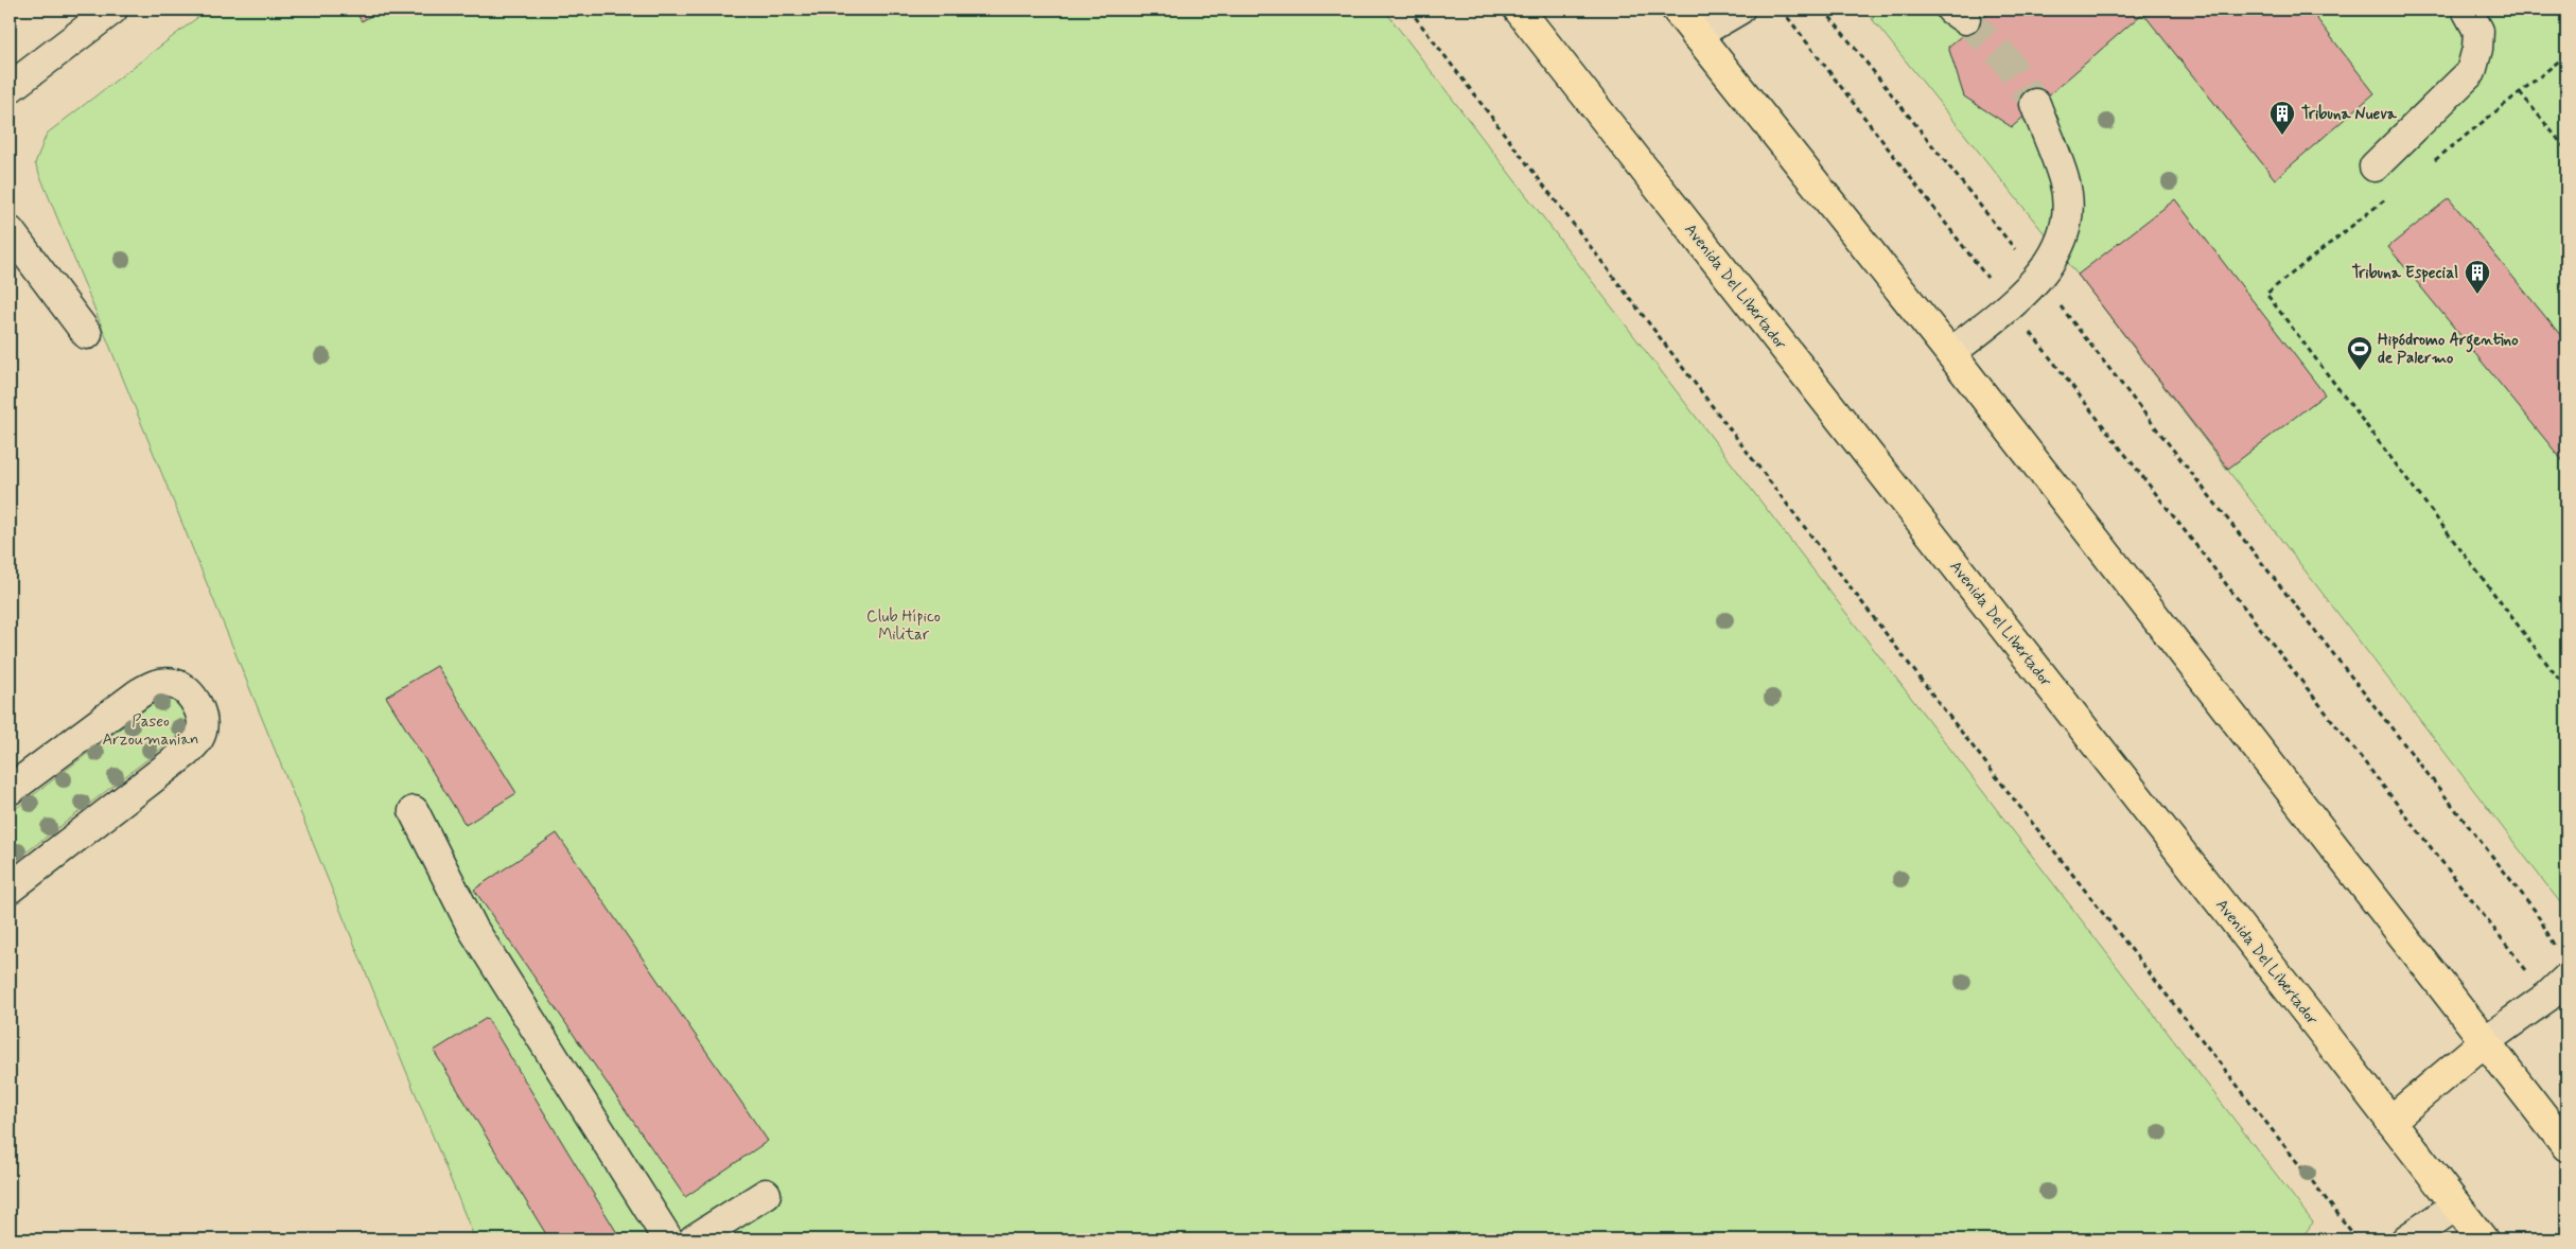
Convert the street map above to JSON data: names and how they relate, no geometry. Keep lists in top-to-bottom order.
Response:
{
  "streets": {
    "main road": ["Avenida Del Libertador"]
  },
  "parks": ["Club Hípico Militar", "Paseo Arzoumanian"],
  "places": {
    "building": ["Tribuna Nueva", "Tribuna Especial"],
    "sports": ["Hipódromo Argentino de Palermo"]
  }
}
